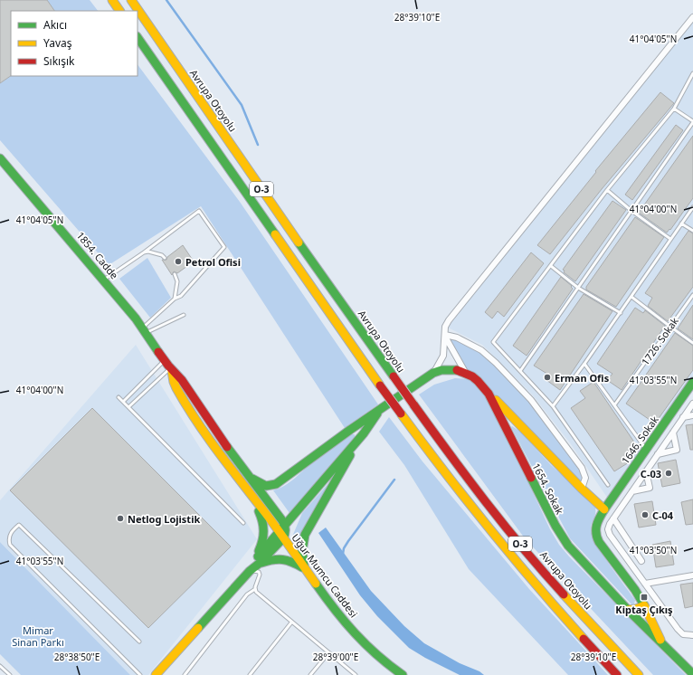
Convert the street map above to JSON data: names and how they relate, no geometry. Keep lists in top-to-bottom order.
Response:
{
  "streets": {
    "main road": [
      "Avrupa Otoyolu",
      "O-3",
      "1854. Cadde",
      "1646. Sokak",
      "1654. Sokak",
      "Uğur Mumcu Caddesi"
    ],
    "lane": ["1726. Sokak"]
  },
  "crossings": [
    ["1654. Sokak", "Uğur Mumcu Caddesi"]
  ],
  "parks": ["Mimar Sinan Parkı"],
  "places": {
    "other": [
      "Petrol Ofisi",
      "Erman Ofis",
      "C-03",
      "C-04",
      "Netlog Lojistik"
    ],
    "transit": ["Kiptaş Çıkış"]
  },
  "legend": ["Akıcı", "Yavaş", "Sıkışık"],
  "coordinates": [
    "28°39'10\"E",
    "41°04'05\"N",
    "41°04'00\"N",
    "41°03'55\"N",
    "41°03'50\"N",
    "28°38'50\"E",
    "28°39'00\"E"
  ]
}
